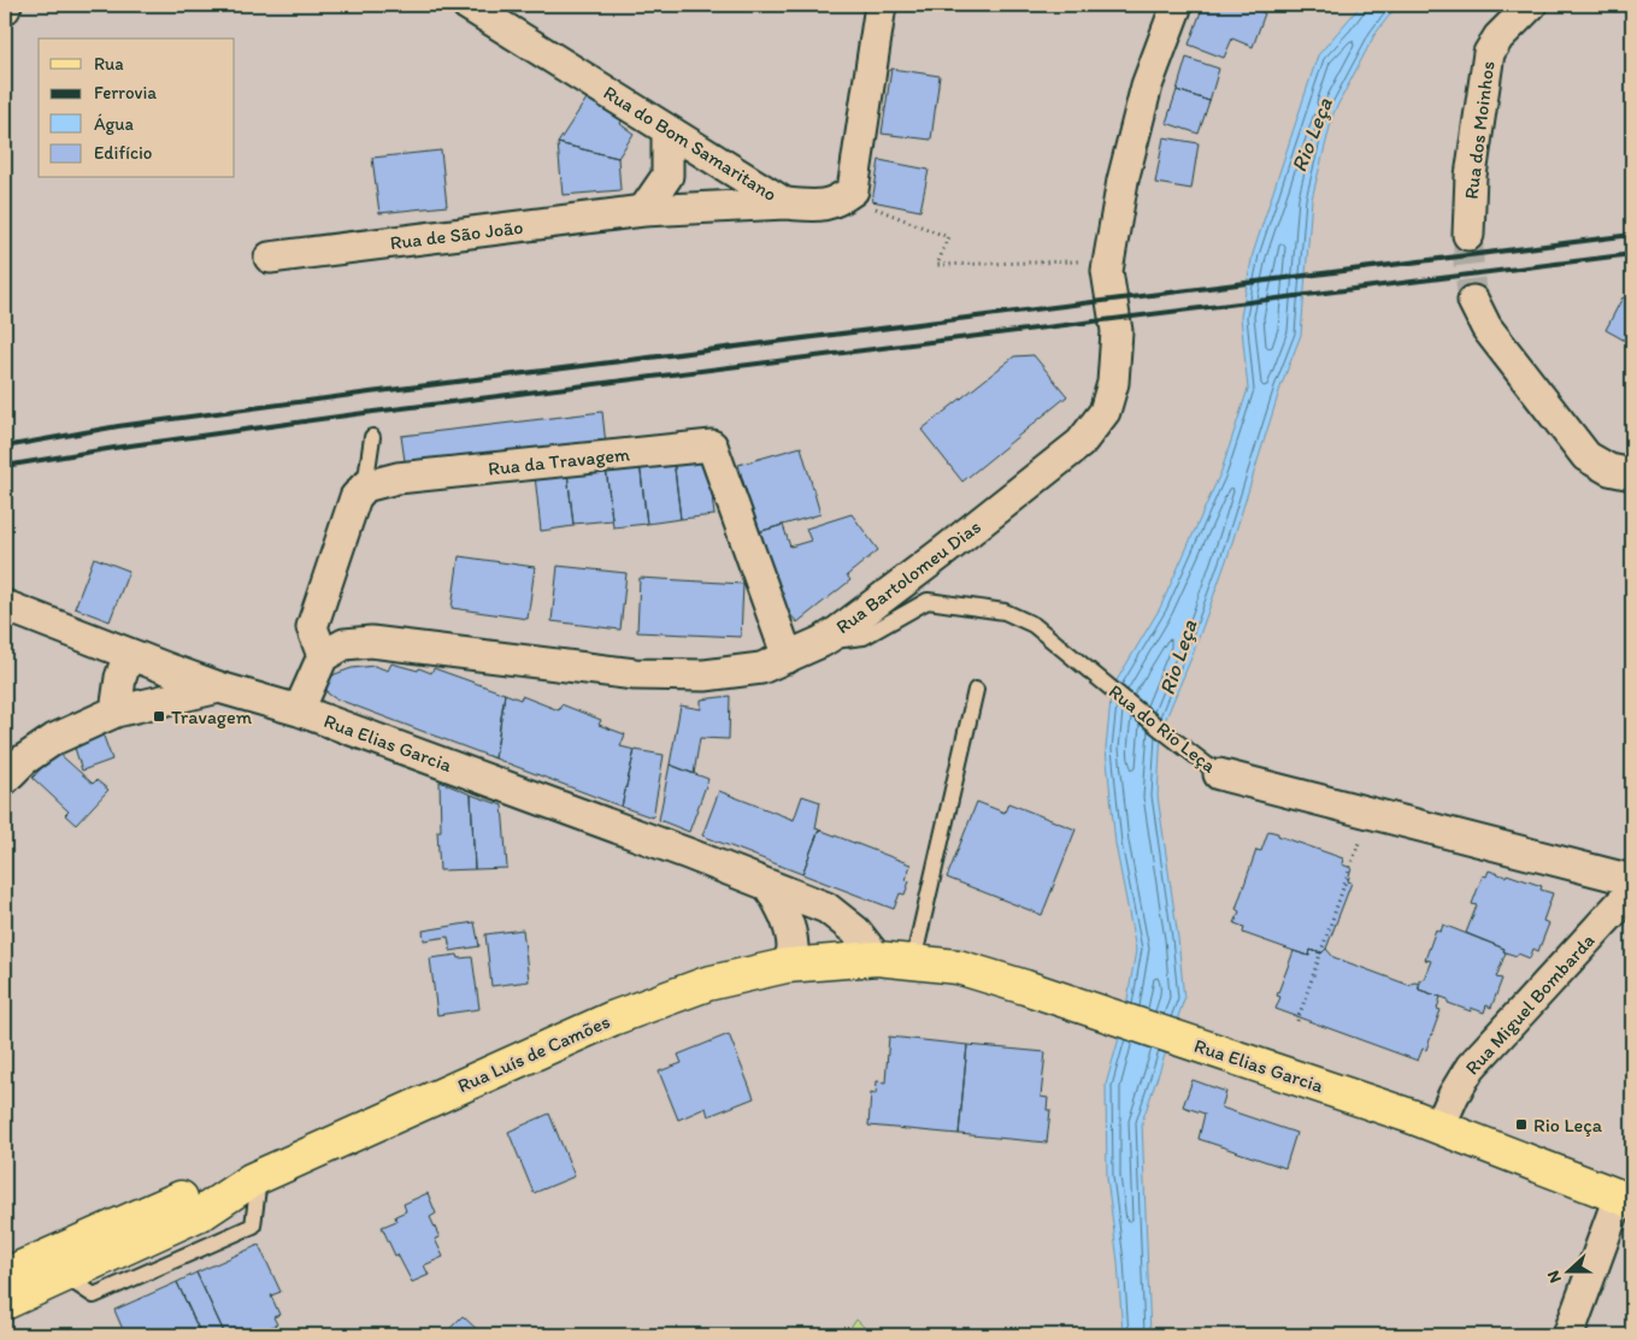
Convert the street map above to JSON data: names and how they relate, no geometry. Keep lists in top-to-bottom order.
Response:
{
  "streets": {
    "main road": ["Rua Elias Garcia", "Rua Luís de Camões"],
    "street": [
      "Rua dos Moinhos",
      "Rua do Bom Samaritano",
      "Rua de São João",
      "Rua da Travagem",
      "Rua Bartolomeu Dias",
      "Rua do Rio Leça",
      "Rua Miguel Bombarda"
    ]
  },
  "crossings": [
    ["Rua do Bom Samaritano", "Rua de São João"],
    ["Rua da Travagem", "Rua Bartolomeu Dias"],
    ["Rua Bartolomeu Dias", "Rua do Rio Leça"],
    ["Rua Elias Garcia", "Rua Miguel Bombarda"],
    ["Rua Elias Garcia", "Rua Luís de Camões"]
  ],
  "water": ["Rio Leça"],
  "places": {
    "transit": ["Travagem", "Rio Leça"]
  },
  "legend": [
    "Rua",
    "Ferrovia",
    "Água",
    "Edifício"
  ],
  "north": "left"
}
